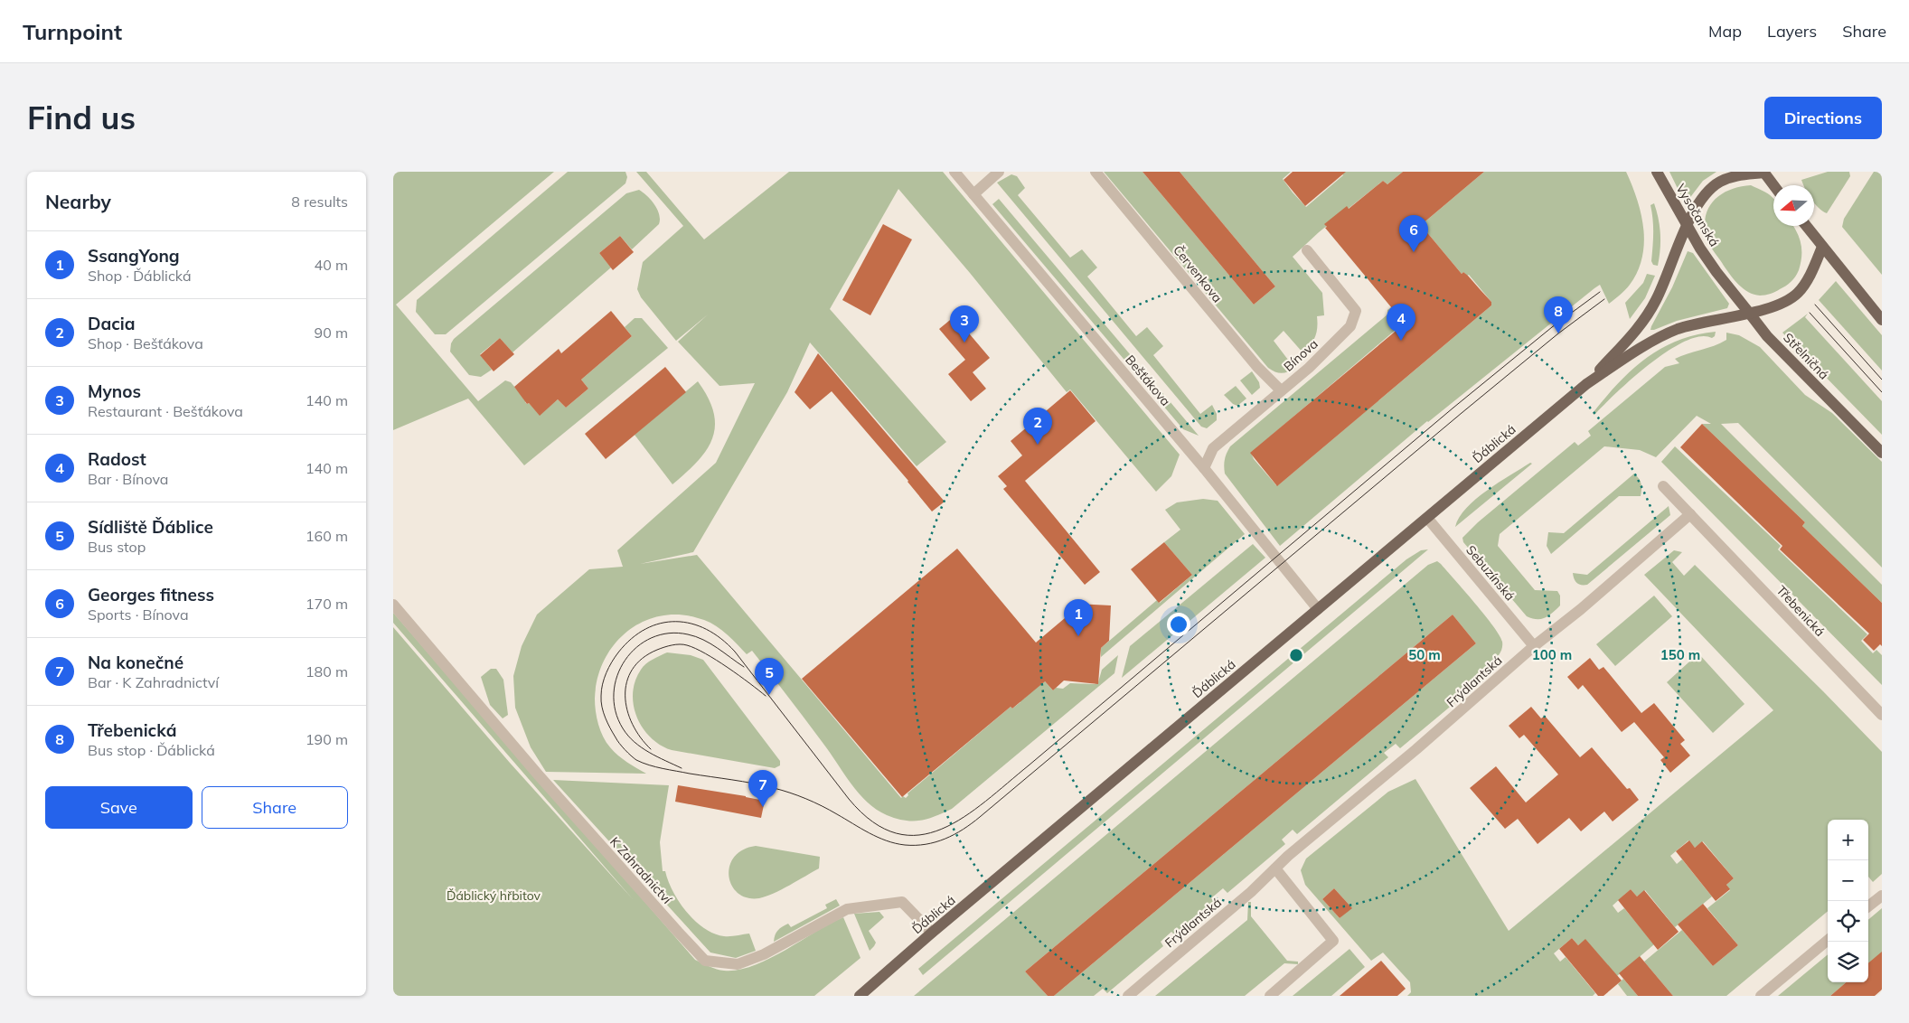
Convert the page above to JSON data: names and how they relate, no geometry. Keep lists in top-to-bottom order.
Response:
{
  "streets": {
    "main road": ["Vysočanská", "Střelničná", "Ďáblická"],
    "street": [
      "Červenkova",
      "Bínova",
      "Bešťákova",
      "Sebuzínská",
      "Třebenická",
      "Frýdlantská",
      "K Zahradnictví"
    ]
  },
  "crossings": [
    ["Vysočanská", "Střelničná"],
    ["Červenkova", "Bínova"],
    ["Bínova", "Bešťákova"],
    ["Bešťákova", "Ďáblická"],
    ["Ďáblická", "Sebuzínská"],
    ["Ďáblická", "K Zahradnictví"],
    ["Sebuzínská", "Frýdlantská"],
    ["Třebenická", "Frýdlantská"]
  ],
  "parks": ["Ďáblický hřbitov"],
  "north": "left",
  "page": {
    "header": "Turnpoint",
    "nav": ["Map", "Layers", "Share"],
    "buttons": [
      "Directions",
      ["Save", "Share"]
    ],
    "title": "Find us",
    "heading": ["Nearby", "8 results"],
    "pins": [
      "6",
      "8",
      "4",
      "3",
      "2",
      "1",
      "5",
      "7"
    ],
    "list": [
      {
        "mark": "1",
        "name": "SsangYong",
        "note": "Shop · Ďáblická",
        "value": "40 m"
      },
      {
        "mark": "2",
        "name": "Dacia",
        "note": "Shop · Bešťákova",
        "value": "90 m"
      },
      {
        "mark": "3",
        "name": "Mynos",
        "note": "Restaurant · Bešťákova",
        "value": "140 m"
      },
      {
        "mark": "4",
        "name": "Radost",
        "note": "Bar · Bínova",
        "value": "140 m"
      },
      {
        "mark": "5",
        "name": "Sídliště Ďáblice",
        "note": "Bus stop",
        "value": "160 m"
      },
      {
        "mark": "6",
        "name": "Georges fitness",
        "note": "Sports · Bínova",
        "value": "170 m"
      },
      {
        "mark": "7",
        "name": "Na konečné",
        "note": "Bar · K Zahradnictví",
        "value": "180 m"
      },
      {
        "mark": "8",
        "name": "Třebenická",
        "note": "Bus stop · Ďáblická",
        "value": "190 m"
      }
    ],
    "map_buttons": ["+", "−"]
  },
  "rings": ["50 m", "100 m", "150 m"]
}
